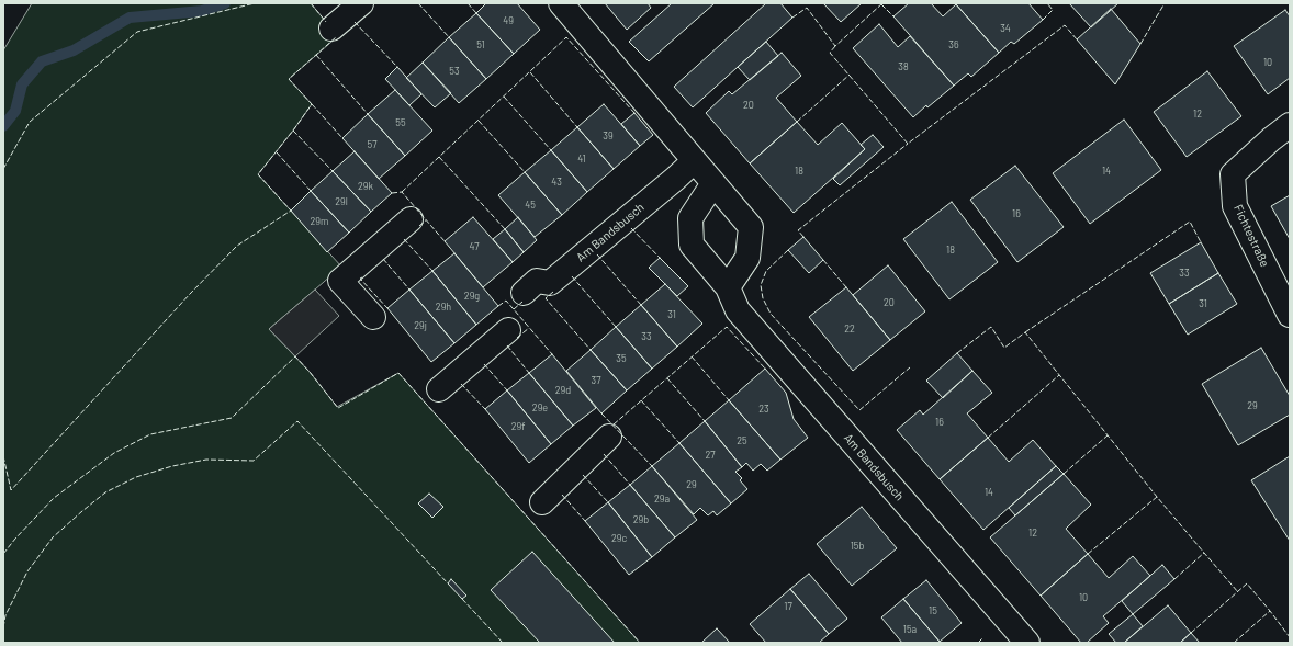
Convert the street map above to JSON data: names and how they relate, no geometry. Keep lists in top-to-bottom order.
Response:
{
  "streets": {
    "street": ["Am Bandsbusch", "Fichtestraße"]
  },
  "house_numbers": [
    "49",
    "34",
    "51",
    "36",
    "10",
    "38",
    "53",
    "20",
    "12",
    "55",
    "39",
    "57",
    "41",
    "18",
    "14",
    "43",
    "29k",
    "29l",
    "45",
    "16",
    "29m",
    "47",
    "18",
    "33",
    "29g",
    "20",
    "31",
    "29h",
    "31",
    "29j",
    "22",
    "33",
    "35",
    "37",
    "29d",
    "29",
    "29e",
    "23",
    "16",
    "29f",
    "25",
    "27",
    "29",
    "14",
    "29a",
    "29b",
    "12",
    "29c",
    "15b",
    "10",
    "17",
    "15",
    "15a"
  ]
}
